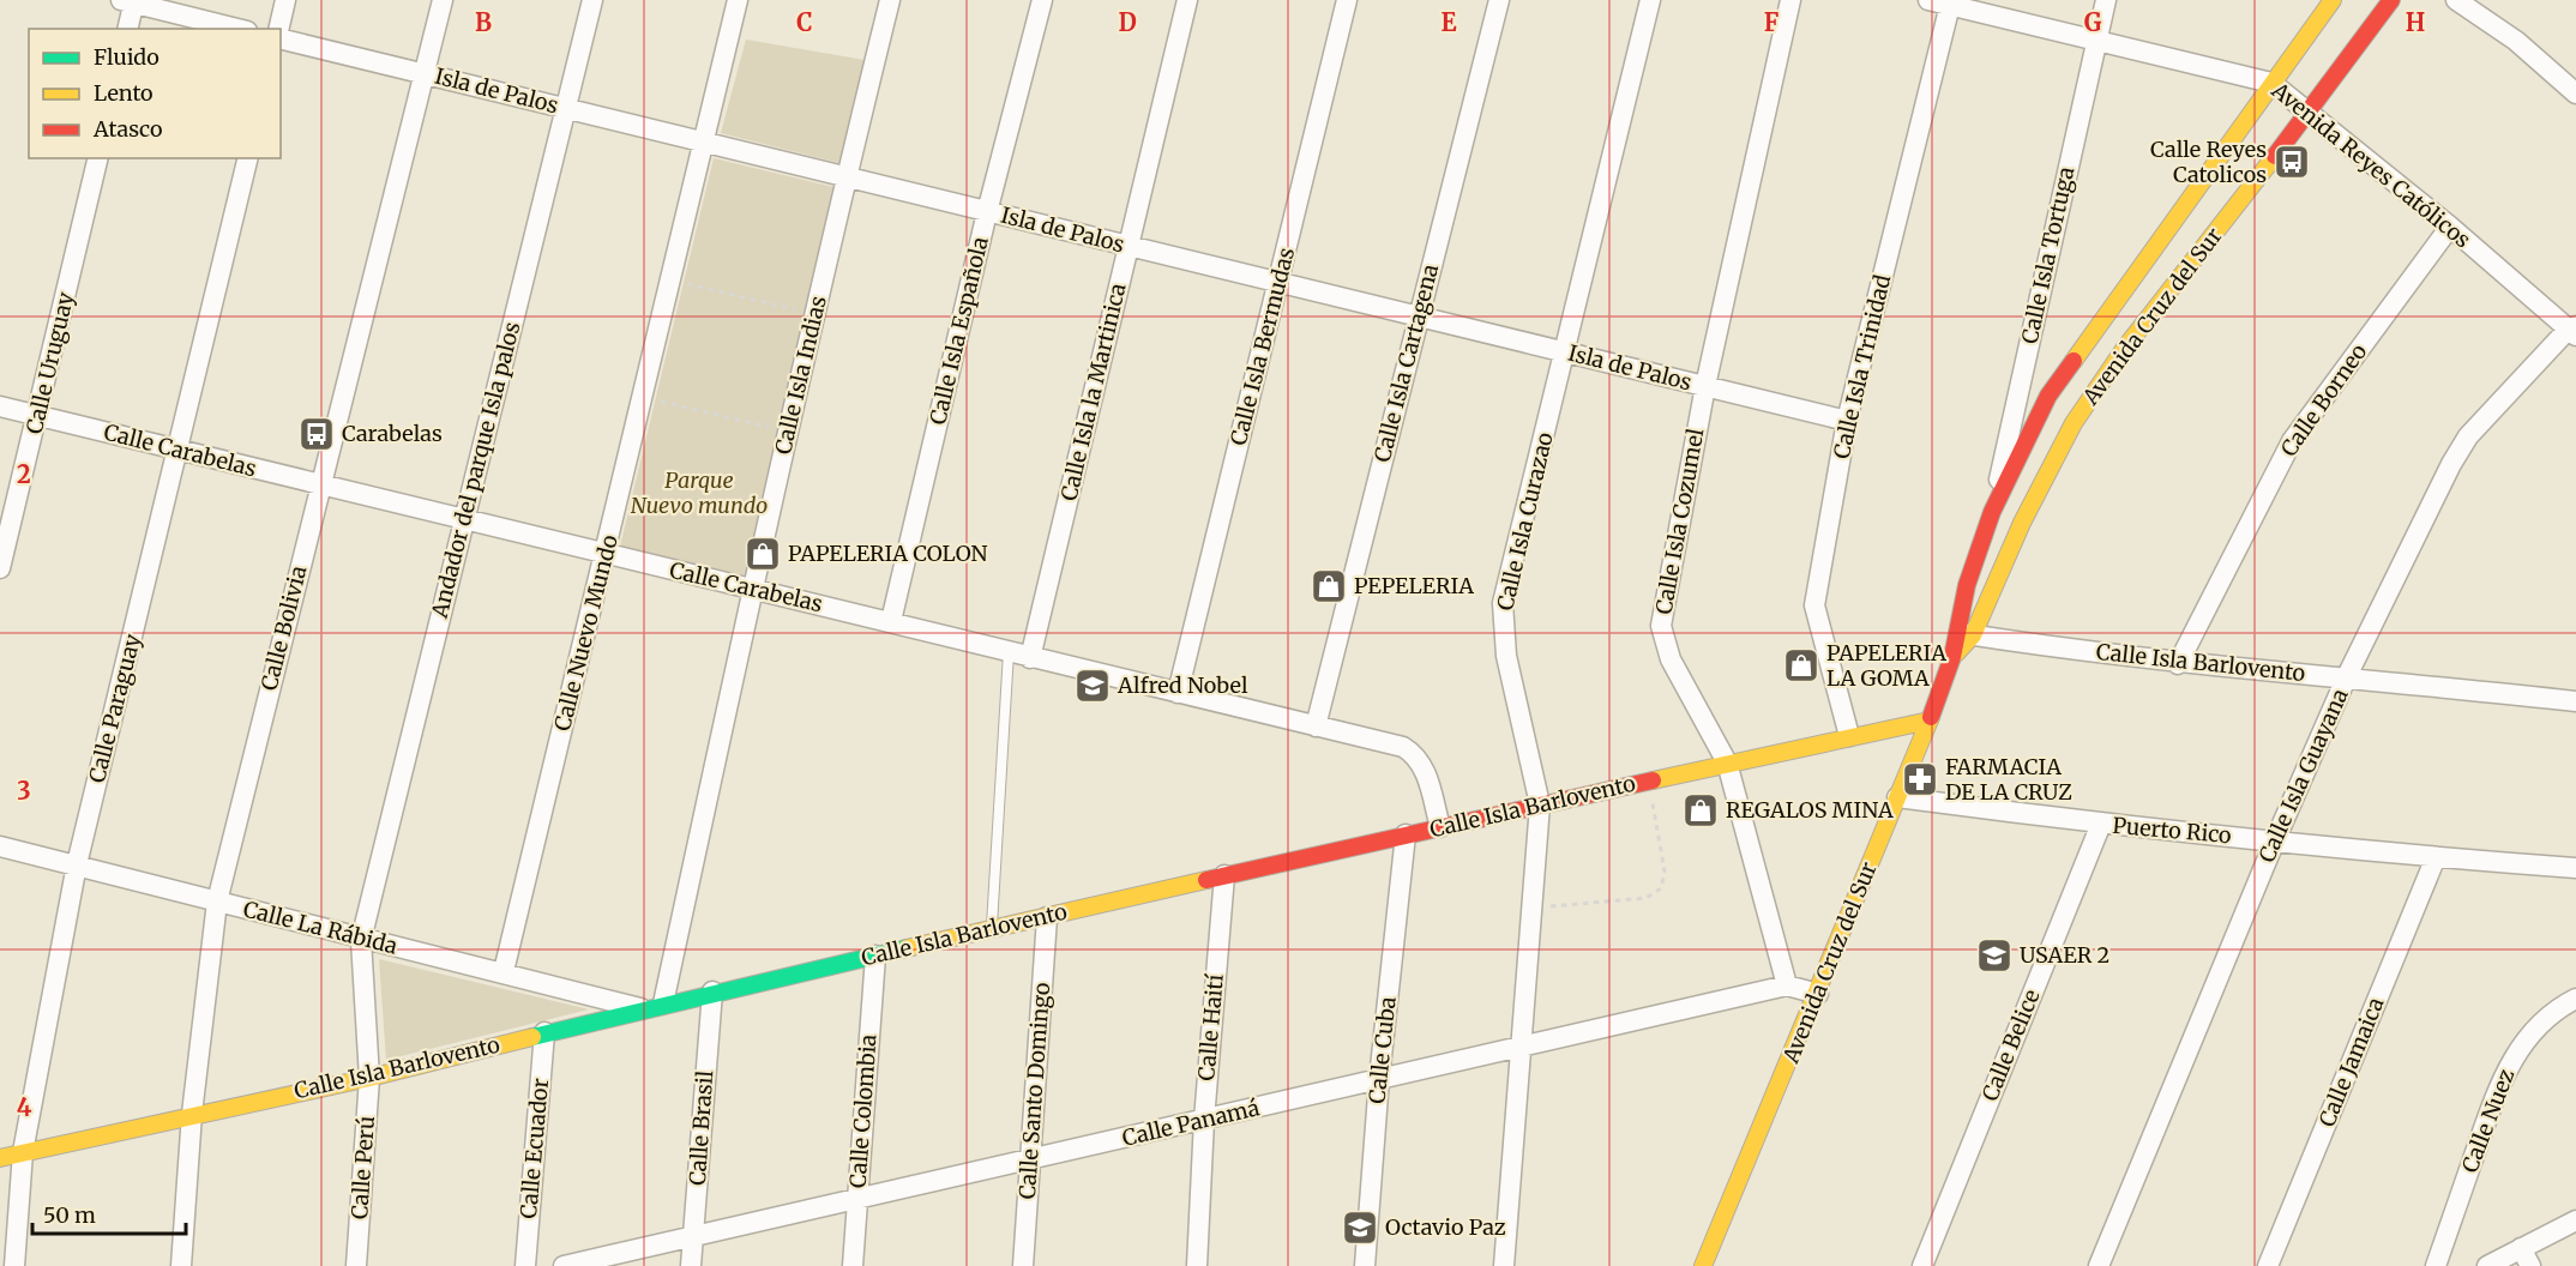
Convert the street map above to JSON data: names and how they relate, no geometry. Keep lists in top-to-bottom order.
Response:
{
  "streets": {
    "main road": ["Avenida Cruz del Sur", "Calle Isla Barlovento"],
    "street": [
      "Isla de Palos",
      "Avenida Reyes Católicos",
      "Calle Isla Tortuga",
      "Calle Isla Española",
      "Calle Isla Bermudas",
      "Calle Uruguay",
      "Calle Isla Cartagena",
      "Calle Isla Trinidad",
      "Calle Isla Indias",
      "Calle Isla la Martinica",
      "Calle Borneo",
      "Calle Carabelas",
      "Andador del parque Isla palos",
      "Calle Isla Curazao",
      "Calle Isla Cozumel",
      "Calle Bolivia",
      "Calle Nuevo Mundo",
      "Calle Paraguay",
      "Calle Isla Guayana",
      "Puerto Rico",
      "Calle La Rábida",
      "Calle Haití",
      "Calle Belice",
      "Calle Cuba",
      "Calle Jamaica",
      "Calle Santo Domingo",
      "Calle Colombia",
      "Calle Nuez",
      "Calle Panamá",
      "Calle Brasil",
      "Calle Ecuador",
      "Calle Perú"
    ]
  },
  "crossings": [
    ["Isla de Palos", "Calle Isla Española"],
    ["Isla de Palos", "Calle Isla Bermudas"],
    ["Isla de Palos", "Calle Isla Cartagena"],
    ["Isla de Palos", "Calle Isla Trinidad"],
    ["Isla de Palos", "Calle Isla Indias"],
    ["Isla de Palos", "Calle Isla la Martinica"],
    ["Isla de Palos", "Andador del parque Isla palos"],
    ["Isla de Palos", "Calle Isla Curazao"],
    ["Isla de Palos", "Calle Isla Cozumel"],
    ["Isla de Palos", "Calle Bolivia"],
    ["Isla de Palos", "Calle Nuevo Mundo"],
    ["Avenida Reyes Católicos", "Calle Isla Tortuga"],
    ["Avenida Reyes Católicos", "Avenida Cruz del Sur"],
    ["Avenida Reyes Católicos", "Calle Isla Trinidad"],
    ["Avenida Reyes Católicos", "Calle Borneo"],
    ["Avenida Reyes Católicos", "Calle Isla Guayana"],
    ["Calle Isla Tortuga", "Avenida Cruz del Sur"],
    ["Avenida Cruz del Sur", "Calle Isla Barlovento"],
    ["Avenida Cruz del Sur", "Puerto Rico"],
    ["Avenida Cruz del Sur", "Calle Panamá"],
    ["Calle Isla Española", "Calle Carabelas"],
    ["Calle Isla Bermudas", "Calle Carabelas"],
    ["Calle Uruguay", "Calle Carabelas"],
    ["Calle Isla Cartagena", "Calle Carabelas"],
    ["Calle Isla Trinidad", "Calle Isla Barlovento"],
    ["Calle Isla Indias", "Calle Carabelas"],
    ["Calle Isla Indias", "Calle Isla Barlovento"],
    ["Calle Isla la Martinica", "Calle Carabelas"],
    ["Calle Borneo", "Calle Isla Barlovento"],
    ["Calle Carabelas", "Andador del parque Isla palos"],
    ["Calle Carabelas", "Calle Bolivia"],
    ["Calle Carabelas", "Calle Nuevo Mundo"],
    ["Calle Carabelas", "Calle Isla Barlovento"],
    ["Calle Carabelas", "Calle Paraguay"],
    ["Andador del parque Isla palos", "Calle La Rábida"],
    ["Andador del parque Isla palos", "Calle Perú"],
    ["Calle Isla Curazao", "Calle Isla Barlovento"],
    ["Calle Isla Curazao", "Calle Panamá"],
    ["Calle Isla Cozumel", "Calle Isla Barlovento"],
    ["Calle Isla Cozumel", "Calle Panamá"],
    ["Calle Bolivia", "Calle Isla Barlovento"],
    ["Calle Bolivia", "Calle La Rábida"],
    ["Calle Nuevo Mundo", "Calle La Rábida"],
    ["Calle Isla Barlovento", "Calle Paraguay"],
    ["Calle Isla Barlovento", "Calle Isla Guayana"],
    ["Calle Isla Barlovento", "Calle La Rábida"],
    ["Calle Isla Barlovento", "Calle Haití"],
    ["Calle Isla Barlovento", "Calle Cuba"],
    ["Calle Isla Barlovento", "Calle Santo Domingo"],
    ["Calle Isla Barlovento", "Calle Colombia"],
    ["Calle Isla Barlovento", "Calle Brasil"],
    ["Calle Isla Barlovento", "Calle Ecuador"],
    ["Calle Isla Barlovento", "Calle Perú"],
    ["Calle Paraguay", "Calle La Rábida"],
    ["Calle Isla Guayana", "Puerto Rico"],
    ["Puerto Rico", "Calle Belice"],
    ["Puerto Rico", "Calle Jamaica"],
    ["Calle La Rábida", "Calle Perú"],
    ["Calle Haití", "Calle Panamá"],
    ["Calle Cuba", "Calle Panamá"],
    ["Calle Santo Domingo", "Calle Panamá"],
    ["Calle Colombia", "Calle Panamá"],
    ["Calle Panamá", "Calle Brasil"]
  ],
  "parks": ["Parque Nuevo mundo"],
  "places": {
    "bus stop": ["Calle Reyes Catolicos", "Carabelas"],
    "shop": [
      "PAPELERIA COLON",
      "PEPELERIA",
      "PAPELERIA LA GOMA",
      "REGALOS MINA"
    ],
    "school or university": ["Alfred Nobel", "USAER 2", "Octavio Paz"],
    "pharmacy": ["FARMACIA DE LA CRUZ"]
  },
  "legend": ["Fluido", "Lento", "Atasco"],
  "scale_bar": "50 m",
  "grid": {
    "columns": [
      "B",
      "C",
      "D",
      "E",
      "F",
      "G",
      "H"
    ],
    "rows": ["2", "3", "4"]
  }
}
